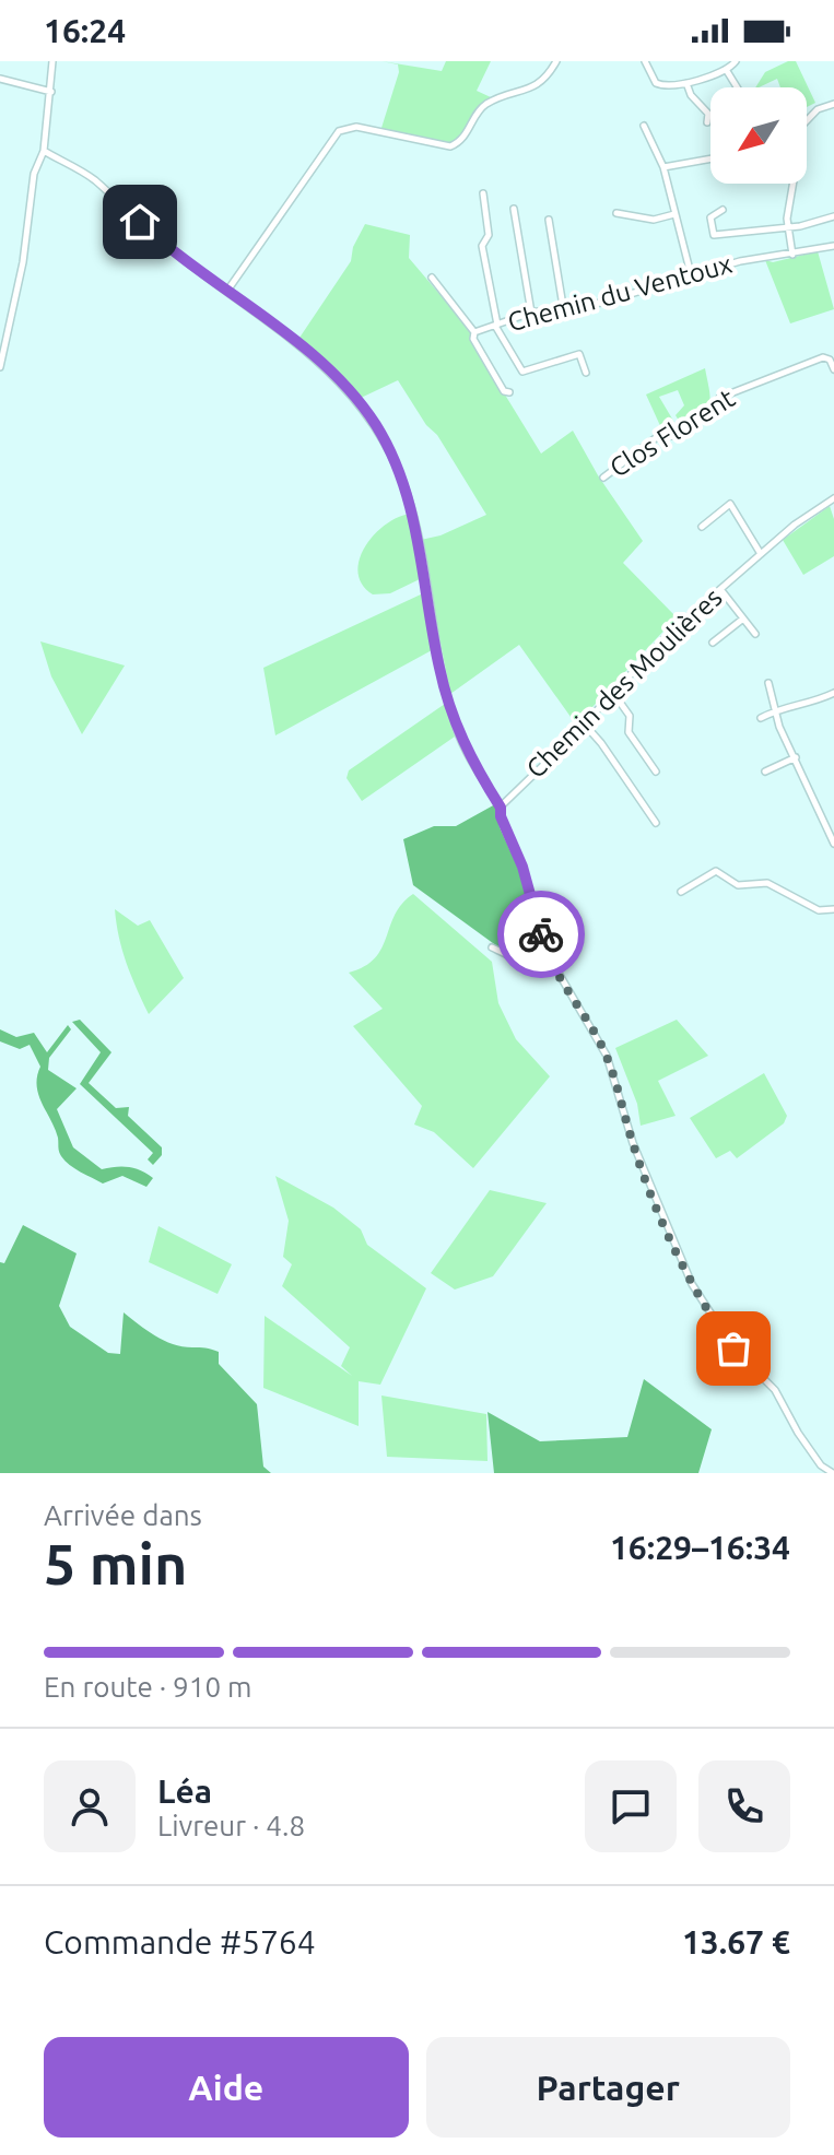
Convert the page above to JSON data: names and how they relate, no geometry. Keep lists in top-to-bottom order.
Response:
{
  "streets": {
    "street": ["Chemin du Ventoux", "Clos Florent", "Chemin des Moulières"]
  },
  "north": "bottom left",
  "page": {
    "status": "16:24",
    "heading": ["5 min", "Arrivée dans", "16:29–16:34"],
    "panel": [
      "Léa",
      "Livreur · 4.8",
      "Commande #5764",
      "13.67 €"
    ],
    "bar": "En route · 910 m",
    "buttons": ["Aide", "Partager"]
  }
}
